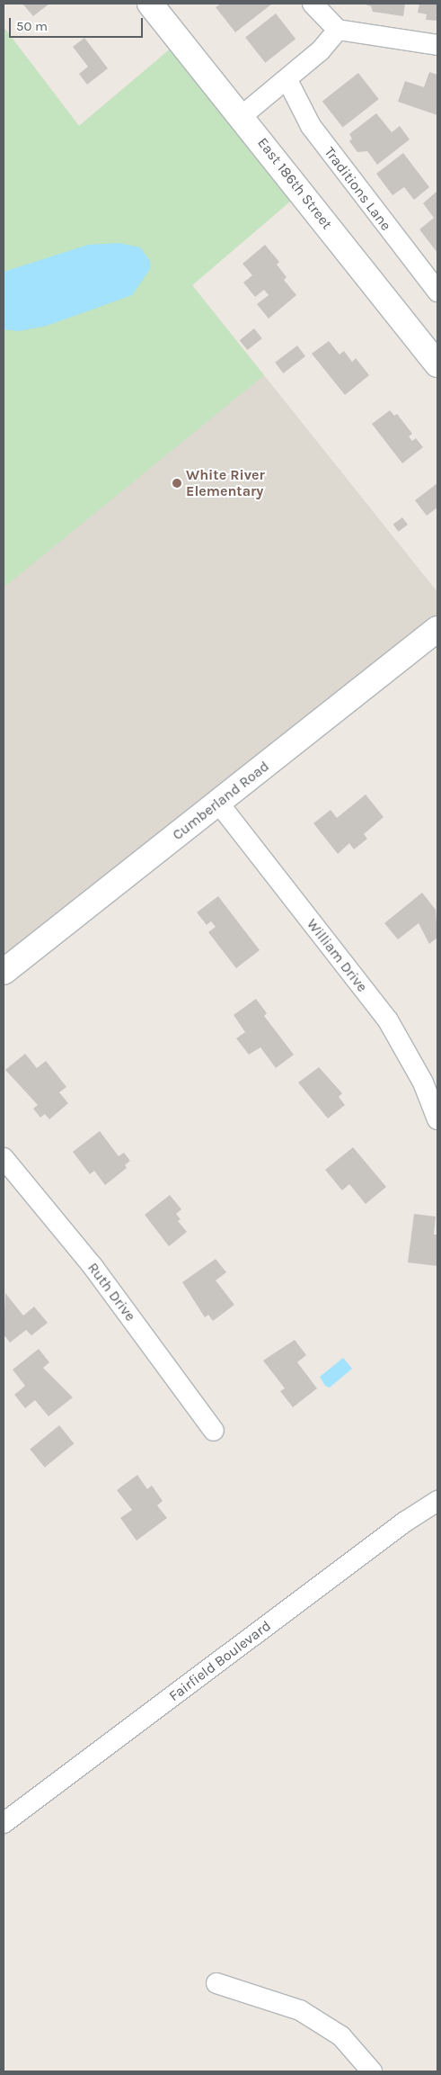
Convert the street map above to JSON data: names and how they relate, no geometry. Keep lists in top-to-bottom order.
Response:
{
  "streets": {
    "street": [
      "East 186th Street",
      "Traditions Lane",
      "Cumberland Road",
      "William Drive",
      "Ruth Drive",
      "Fairfield Boulevard"
    ]
  },
  "crossings": [
    ["Cumberland Road", "William Drive"]
  ],
  "places": ["White River Elementary"],
  "scale_bar": "50 m"
}
